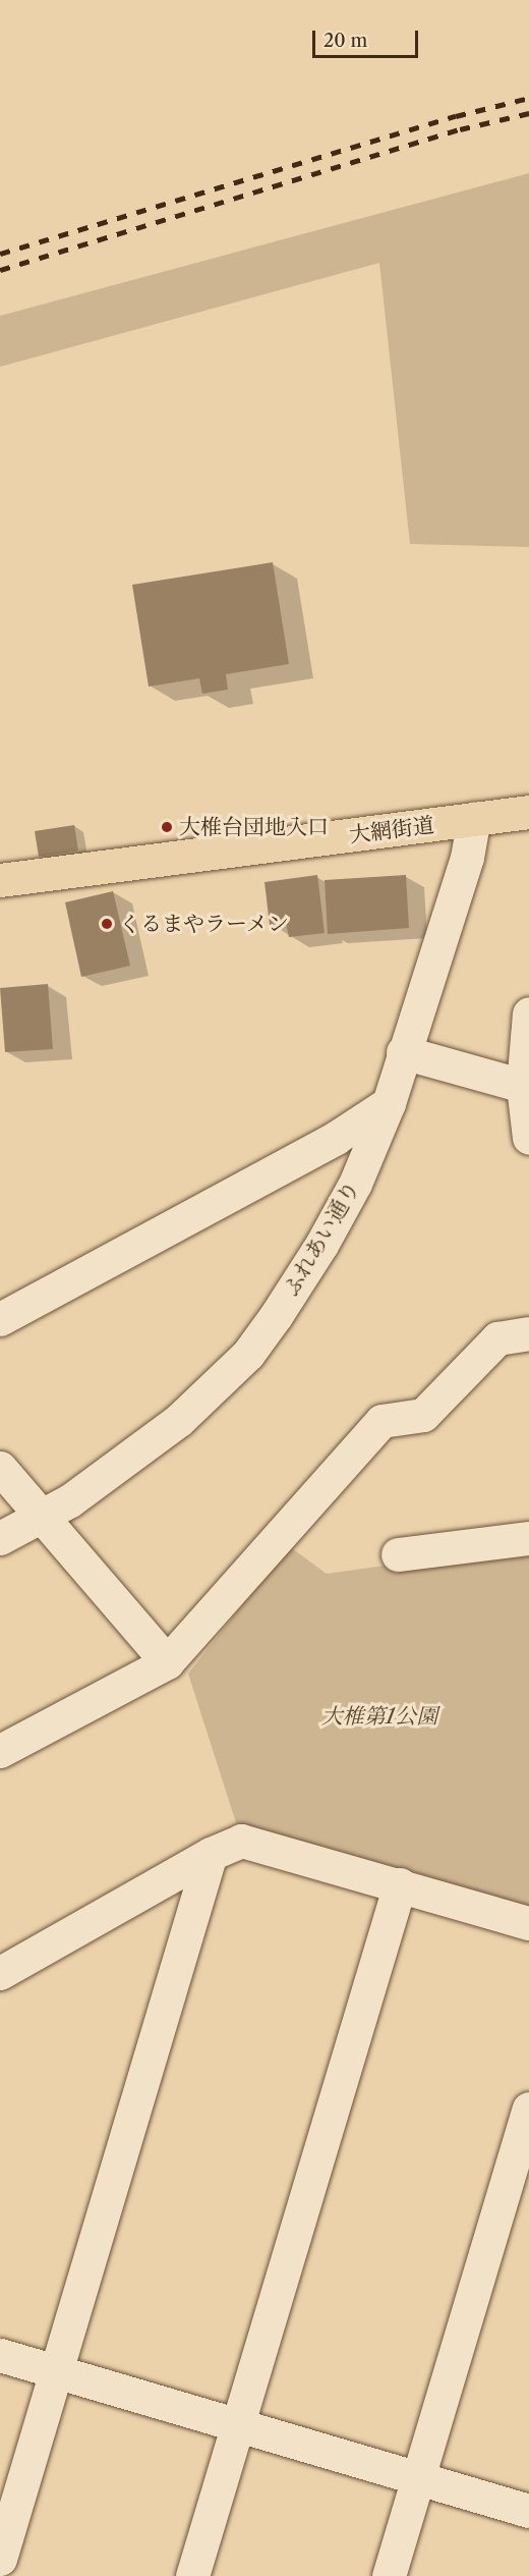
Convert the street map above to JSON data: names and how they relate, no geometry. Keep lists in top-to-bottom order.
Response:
{
  "streets": {
    "main road": ["大網街道"],
    "street": ["ふれあい通り"]
  },
  "crossings": [
    ["大網街道", "ふれあい通り"]
  ],
  "parks": ["大椎第1公園"],
  "places": ["大椎台団地入口", "くるまやラーメン"],
  "scale_bar": "20 m"
}
